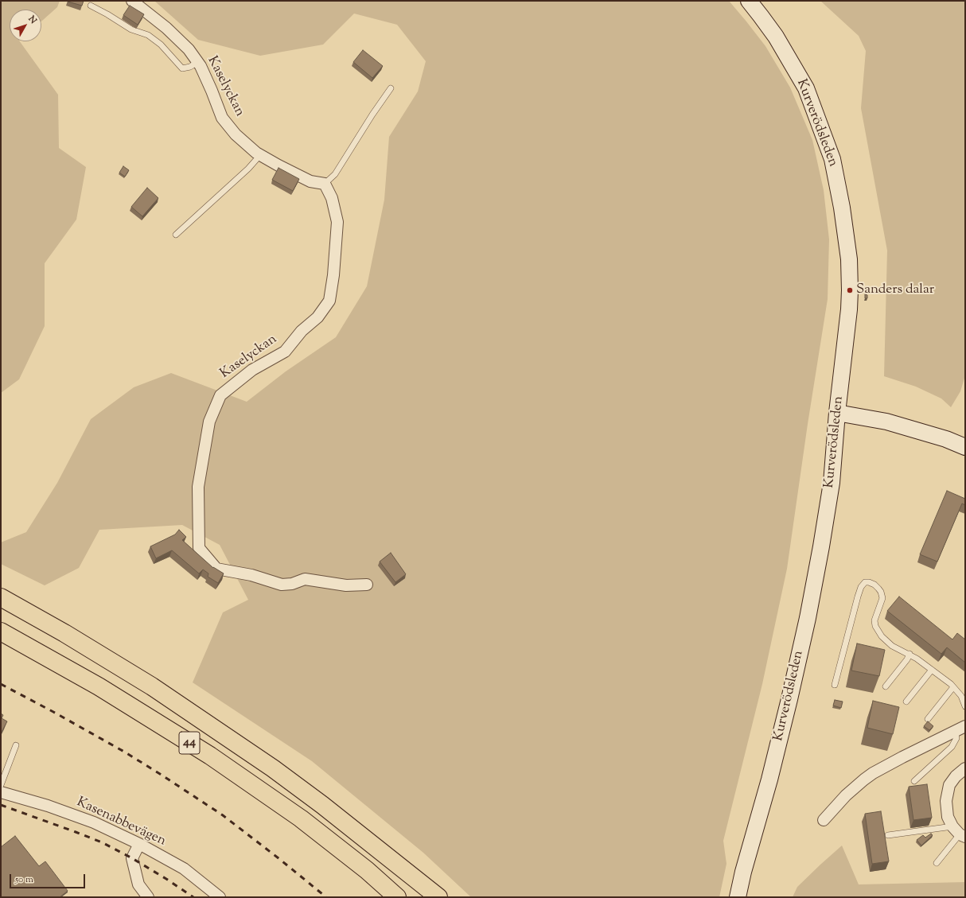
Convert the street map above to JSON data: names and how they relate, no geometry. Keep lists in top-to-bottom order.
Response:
{
  "streets": {
    "highway": ["44"],
    "main road": ["Kurverödsleden"],
    "street": ["Kaselyckan", "Kasenabbevägen"]
  },
  "places": ["Sanders dalar"],
  "scale_bar": "50 m",
  "north": "top right"
}
